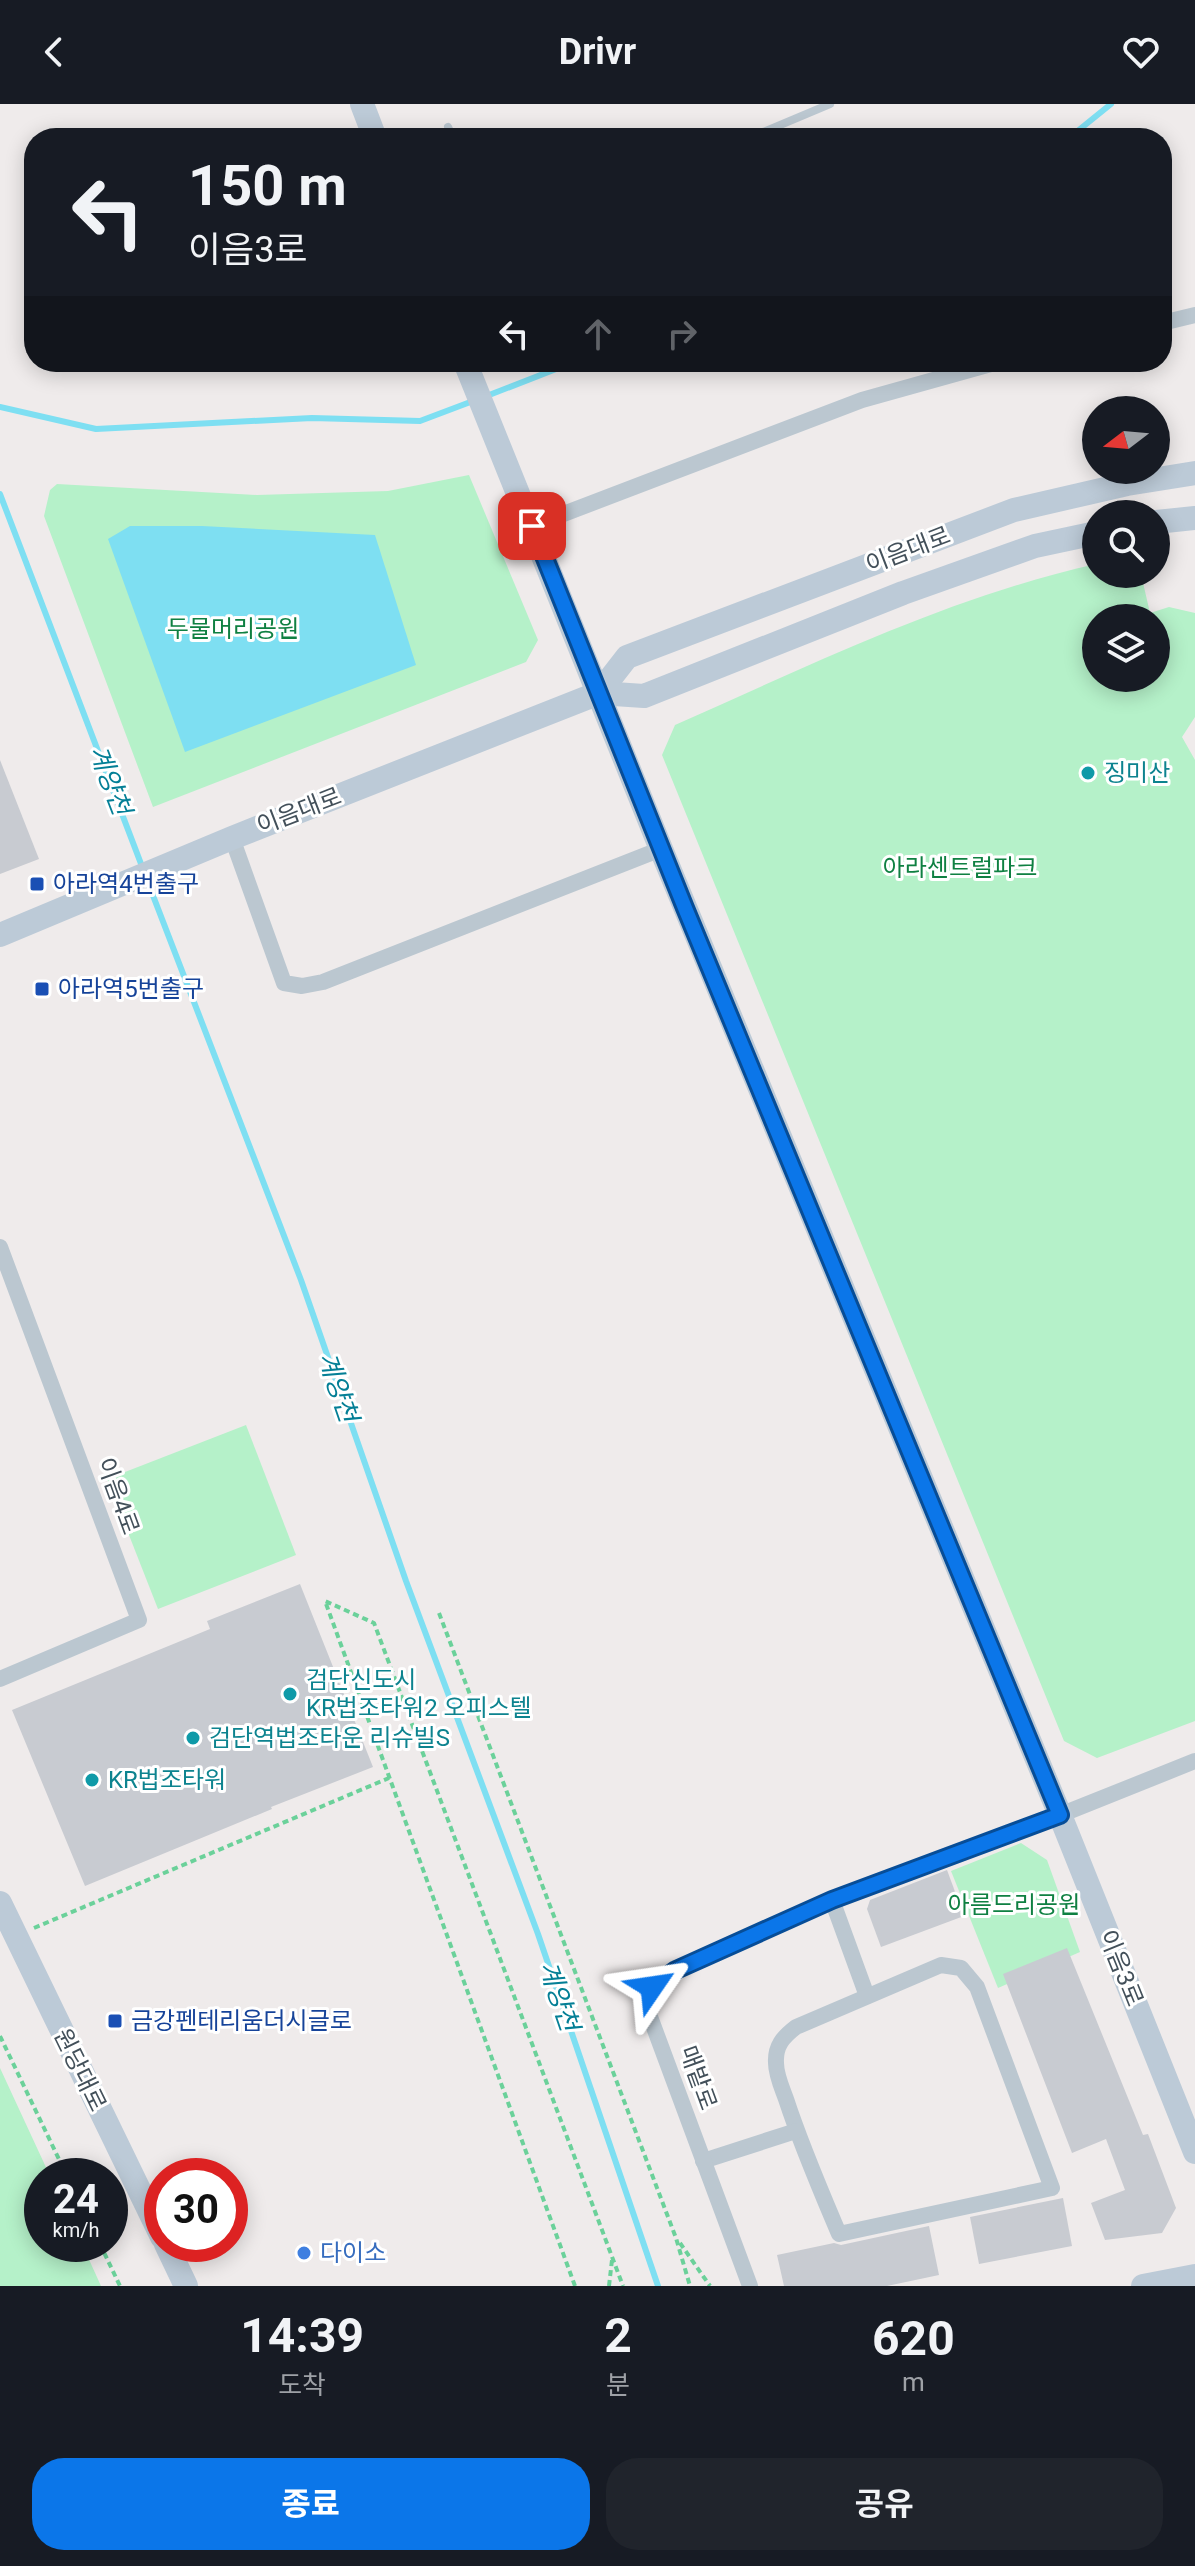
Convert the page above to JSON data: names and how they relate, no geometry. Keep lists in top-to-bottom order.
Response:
{
  "streets": {
    "main road": ["이음대로", "이음3로", "원당대로"],
    "street": ["이음4로", "매밭로"]
  },
  "crossings": [
    ["이음대로", "이음3로"],
    ["이음3로", "매밭로"]
  ],
  "water": ["계양천"],
  "parks": ["두물머리공원", "아라센트럴파크", "아름드리공원"],
  "places": {
    "other": [
      "징미산",
      "검단신도시 KR법조타워2 오피스텔",
      "검단역법조타운 리슈빌S",
      "KR법조타워",
      "다이소"
    ],
    "transit": ["아라역4번출구", "아라역5번출구", "금강펜테리움더시글로"]
  },
  "north": "left",
  "page": {
    "header": "Drivr",
    "turn": ["150 m", "이음3로"],
    "speed": "24 km/h",
    "limit": "30",
    "eta": [
      "14:39",
      "도착",
      "2",
      "분",
      "620",
      "m"
    ],
    "buttons": ["종료", "공유"]
  }
}
